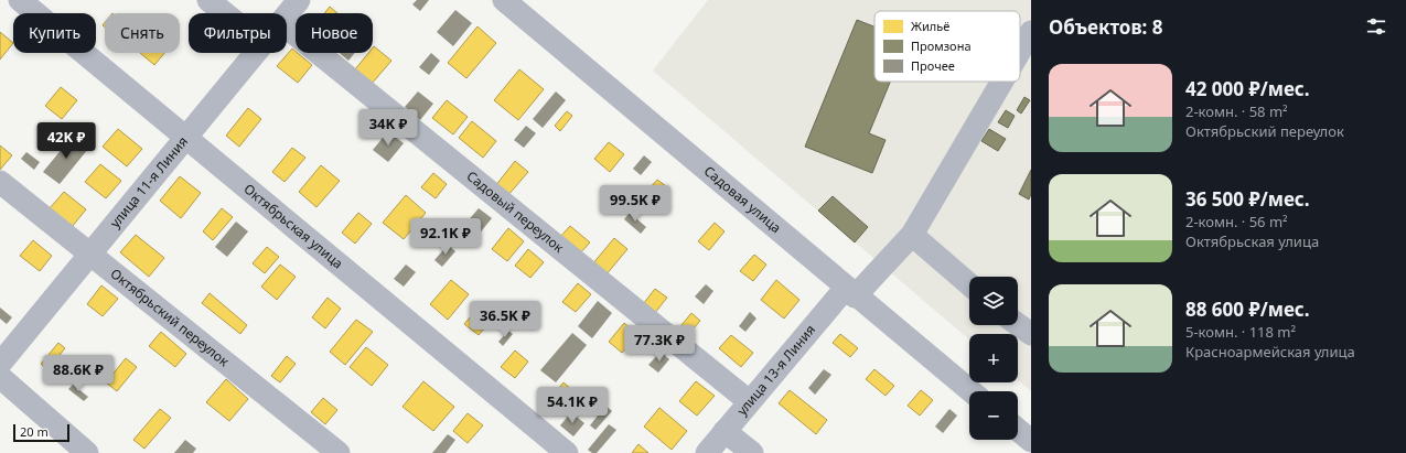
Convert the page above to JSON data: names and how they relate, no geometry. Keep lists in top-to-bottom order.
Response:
{
  "streets": {
    "street": [
      "улица 11-я Линия",
      "Садовая улица",
      "Садовый переулок",
      "Октябрьская улица",
      "Октябрьский переулок",
      "улица 13-я Линия"
    ]
  },
  "crossings": [
    ["улица 11-я Линия", "Октябрьская улица"],
    ["улица 11-я Линия", "Октябрьский переулок"],
    ["Садовая улица", "улица 13-я Линия"],
    ["Садовый переулок", "улица 13-я Линия"]
  ],
  "legend": ["Жильё", "Промзона", "Прочее"],
  "scale_bar": "20 m",
  "page": {
    "heading": "Объектов: 8",
    "chip": [
      "Купить",
      "Снять",
      "Фильтры",
      "Новое"
    ],
    "list": [
      {
        "name": "42 000 ₽/мес.",
        "note": "2-комн. · 58 m² · Октябрьский переулок"
      },
      {
        "name": "36 500 ₽/мес.",
        "note": "2-комн. · 56 m² · Октябрьская улица"
      },
      {
        "name": "88 600 ₽/мес.",
        "note": "5-комн. · 118 m² · Красноармейская улица"
      }
    ],
    "price": [
      "34K ₽",
      "42K ₽",
      "99.5K ₽",
      "92.1K ₽",
      "36.5K ₽",
      "77.3K ₽",
      "88.6K ₽",
      "54.1K ₽"
    ],
    "map_buttons": ["+", "−"],
    "scale": "20 m"
  }
}
